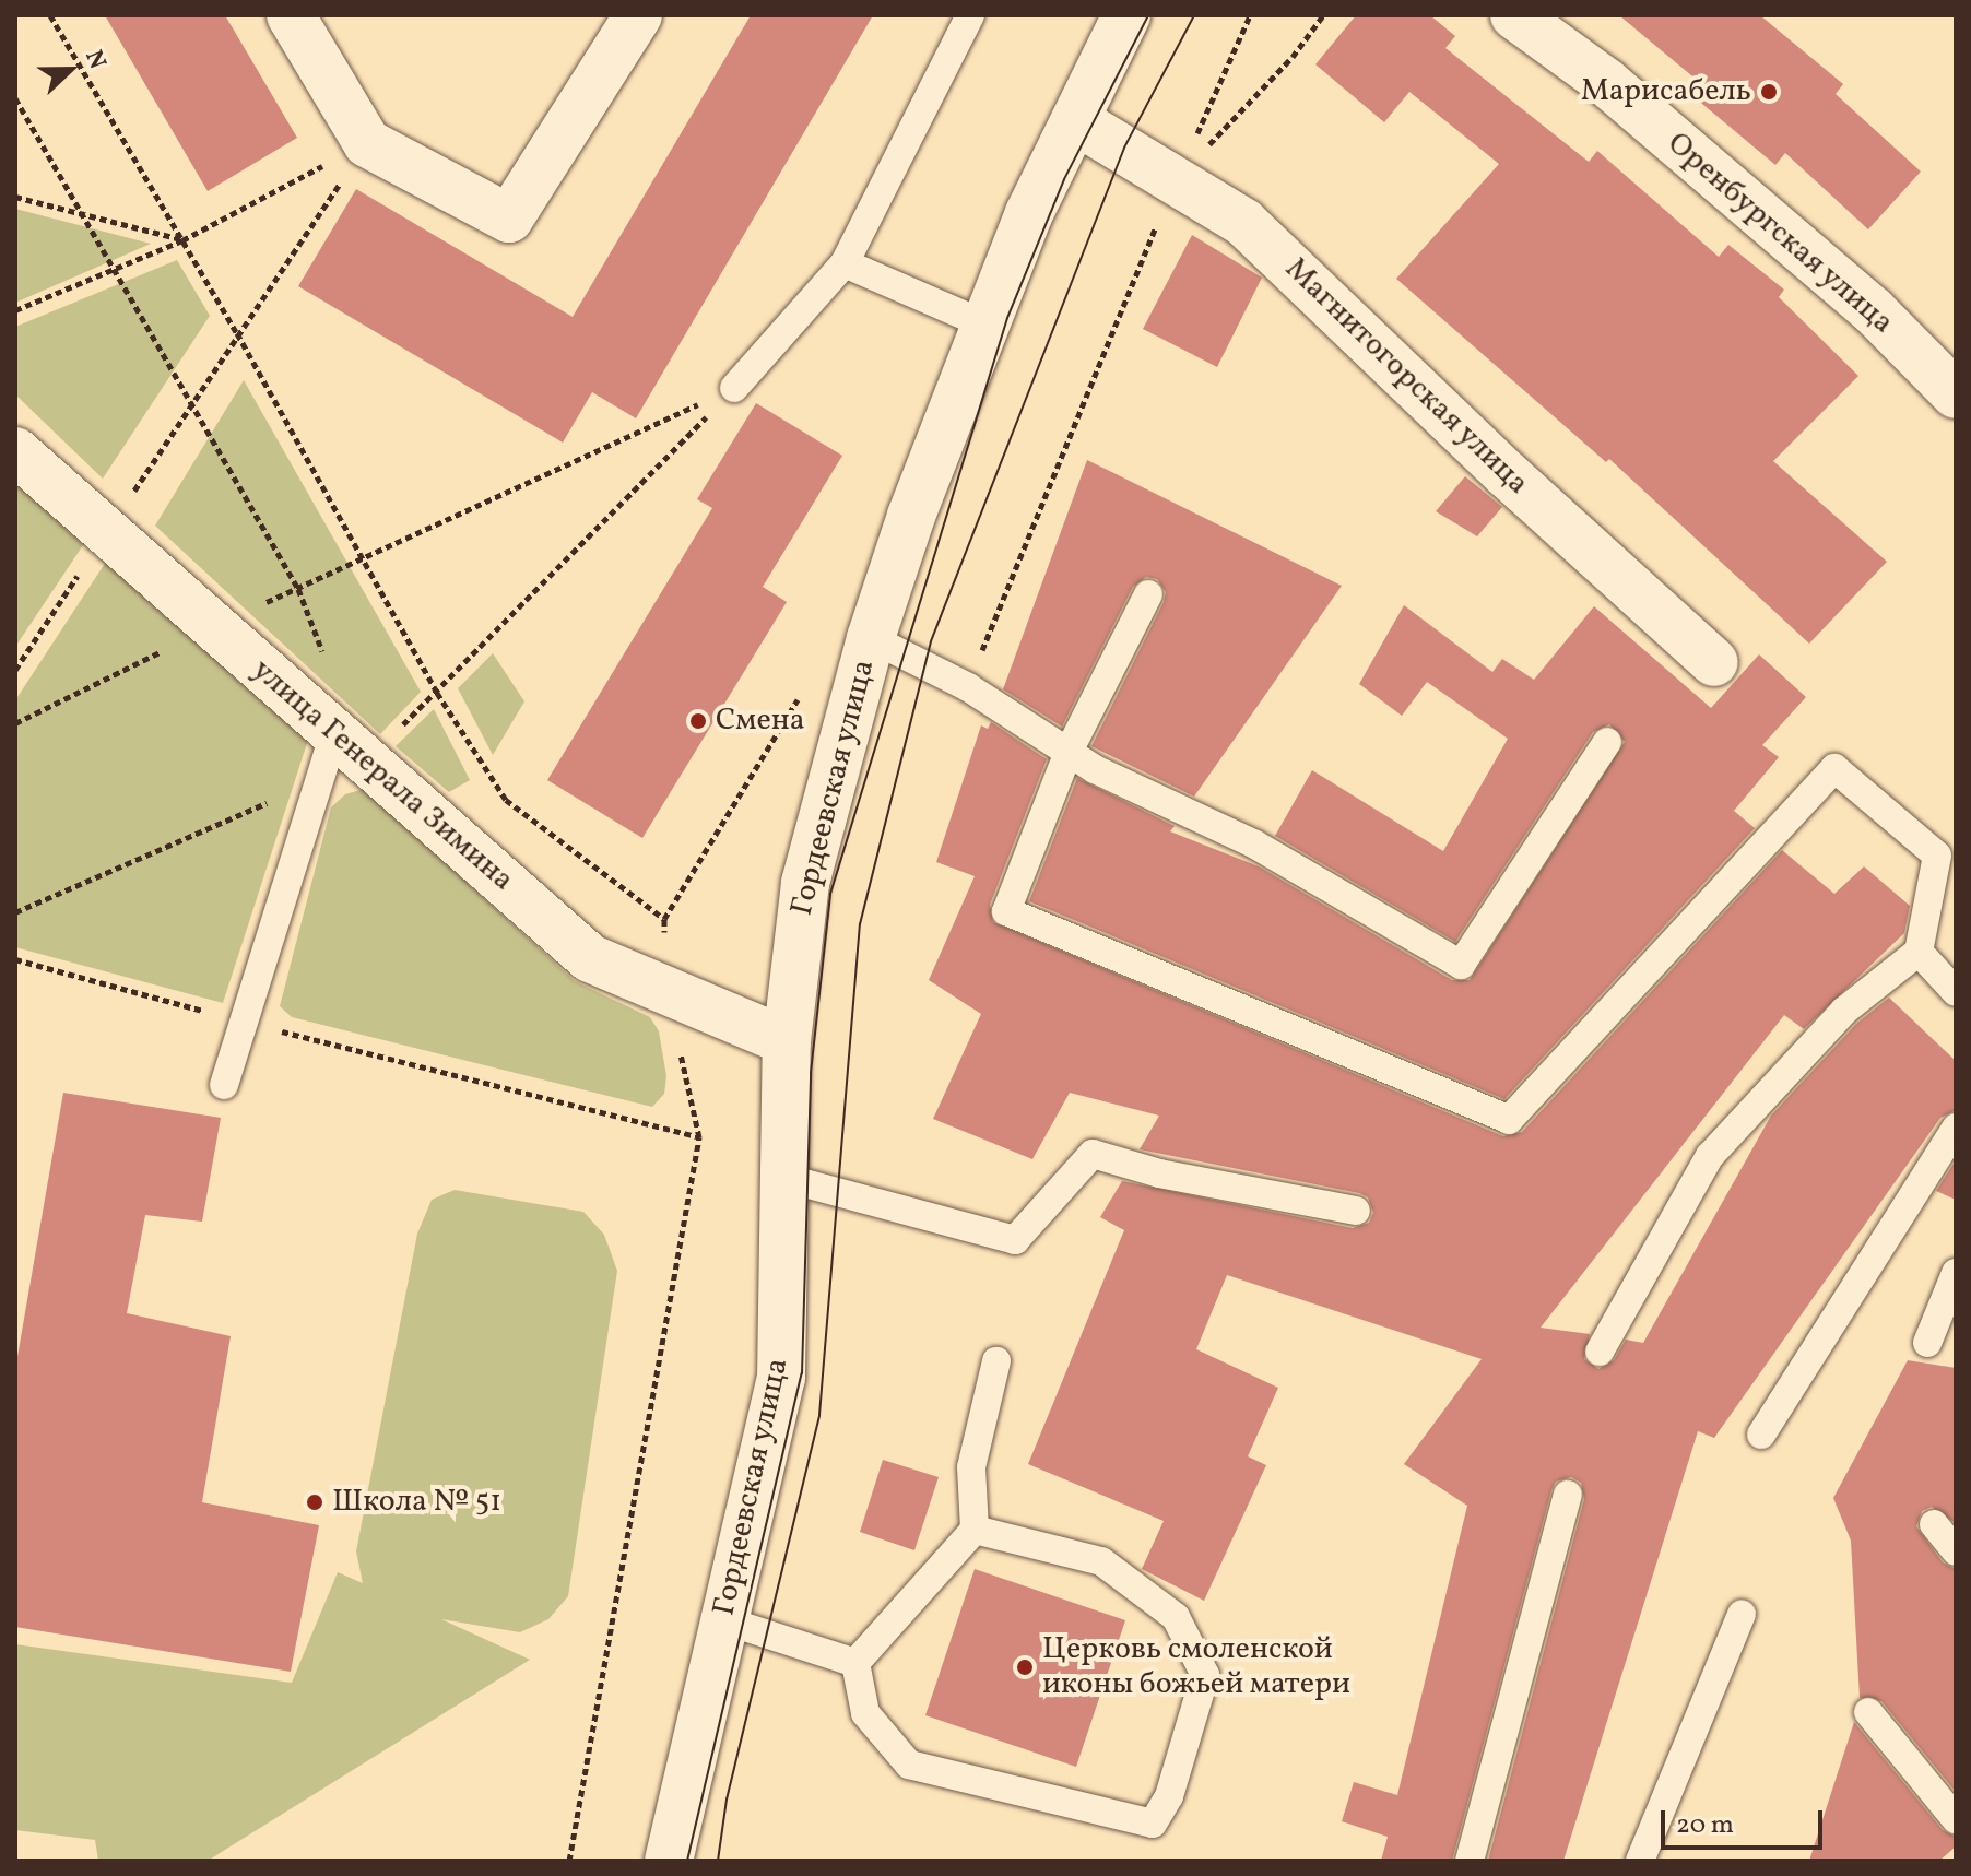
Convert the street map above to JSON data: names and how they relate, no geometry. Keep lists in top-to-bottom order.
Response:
{
  "streets": {
    "street": [
      "Оренбургская улица",
      "Магнитогорская улица",
      "улица Генерала Зимина",
      "Гордеевская улица"
    ]
  },
  "crossings": [
    ["Магнитогорская улица", "Гордеевская улица"],
    ["улица Генерала Зимина", "Гордеевская улица"]
  ],
  "places": [
    "Марисабель",
    "Смена",
    "Школа № 51",
    "Церковь смоленской иконы божьей матери"
  ],
  "scale_bar": "20 m",
  "north": "right"
}
